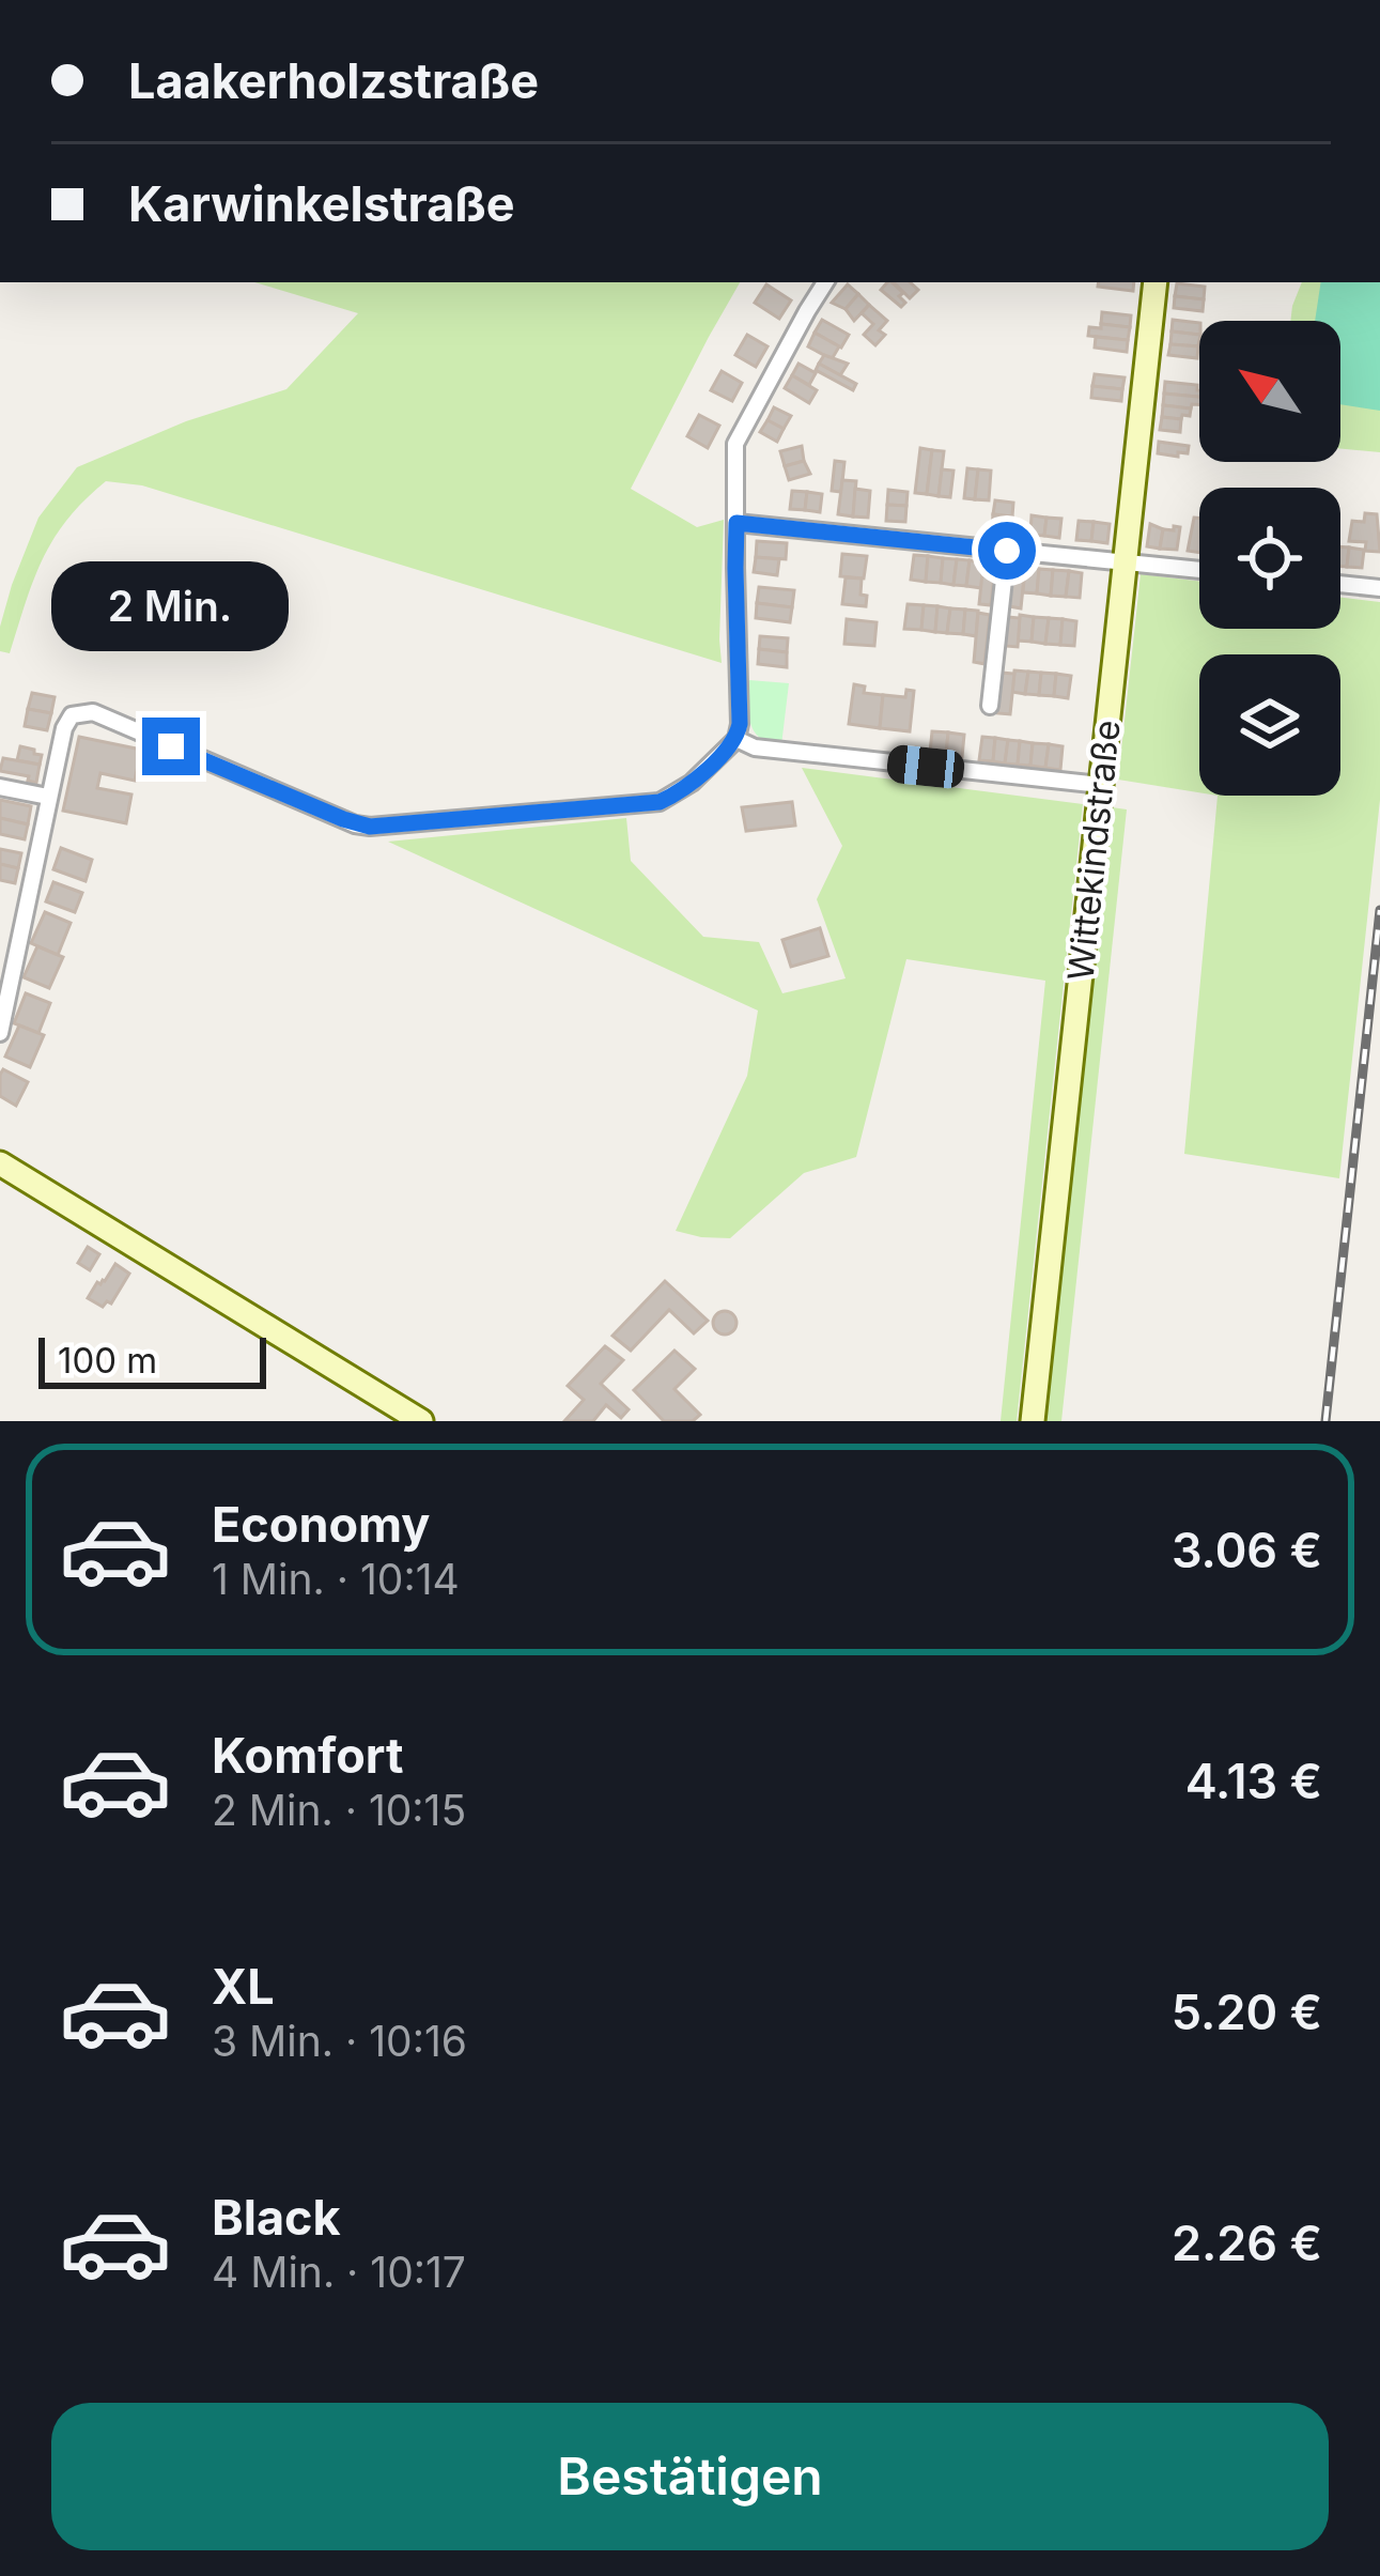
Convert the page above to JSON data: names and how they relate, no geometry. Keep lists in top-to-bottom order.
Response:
{
  "streets": {
    "main road": ["Wittekindstraße"]
  },
  "scale_bar": "100 m",
  "north": "top left",
  "page": {
    "banner": ["Laakerholzstraße", "Karwinkelstraße"],
    "bubble": "2 Min.",
    "scale": "100 m",
    "list": [
      {
        "name": "Economy",
        "note": "1 Min. · 10:14",
        "value": "3.06 €"
      },
      {
        "name": "Komfort",
        "note": "2 Min. · 10:15",
        "value": "4.13 €"
      },
      {
        "name": "XL",
        "note": "3 Min. · 10:16",
        "value": "5.20 €"
      },
      {
        "name": "Black",
        "note": "4 Min. · 10:17",
        "value": "2.26 €"
      }
    ],
    "buttons": "Bestätigen"
  }
}
